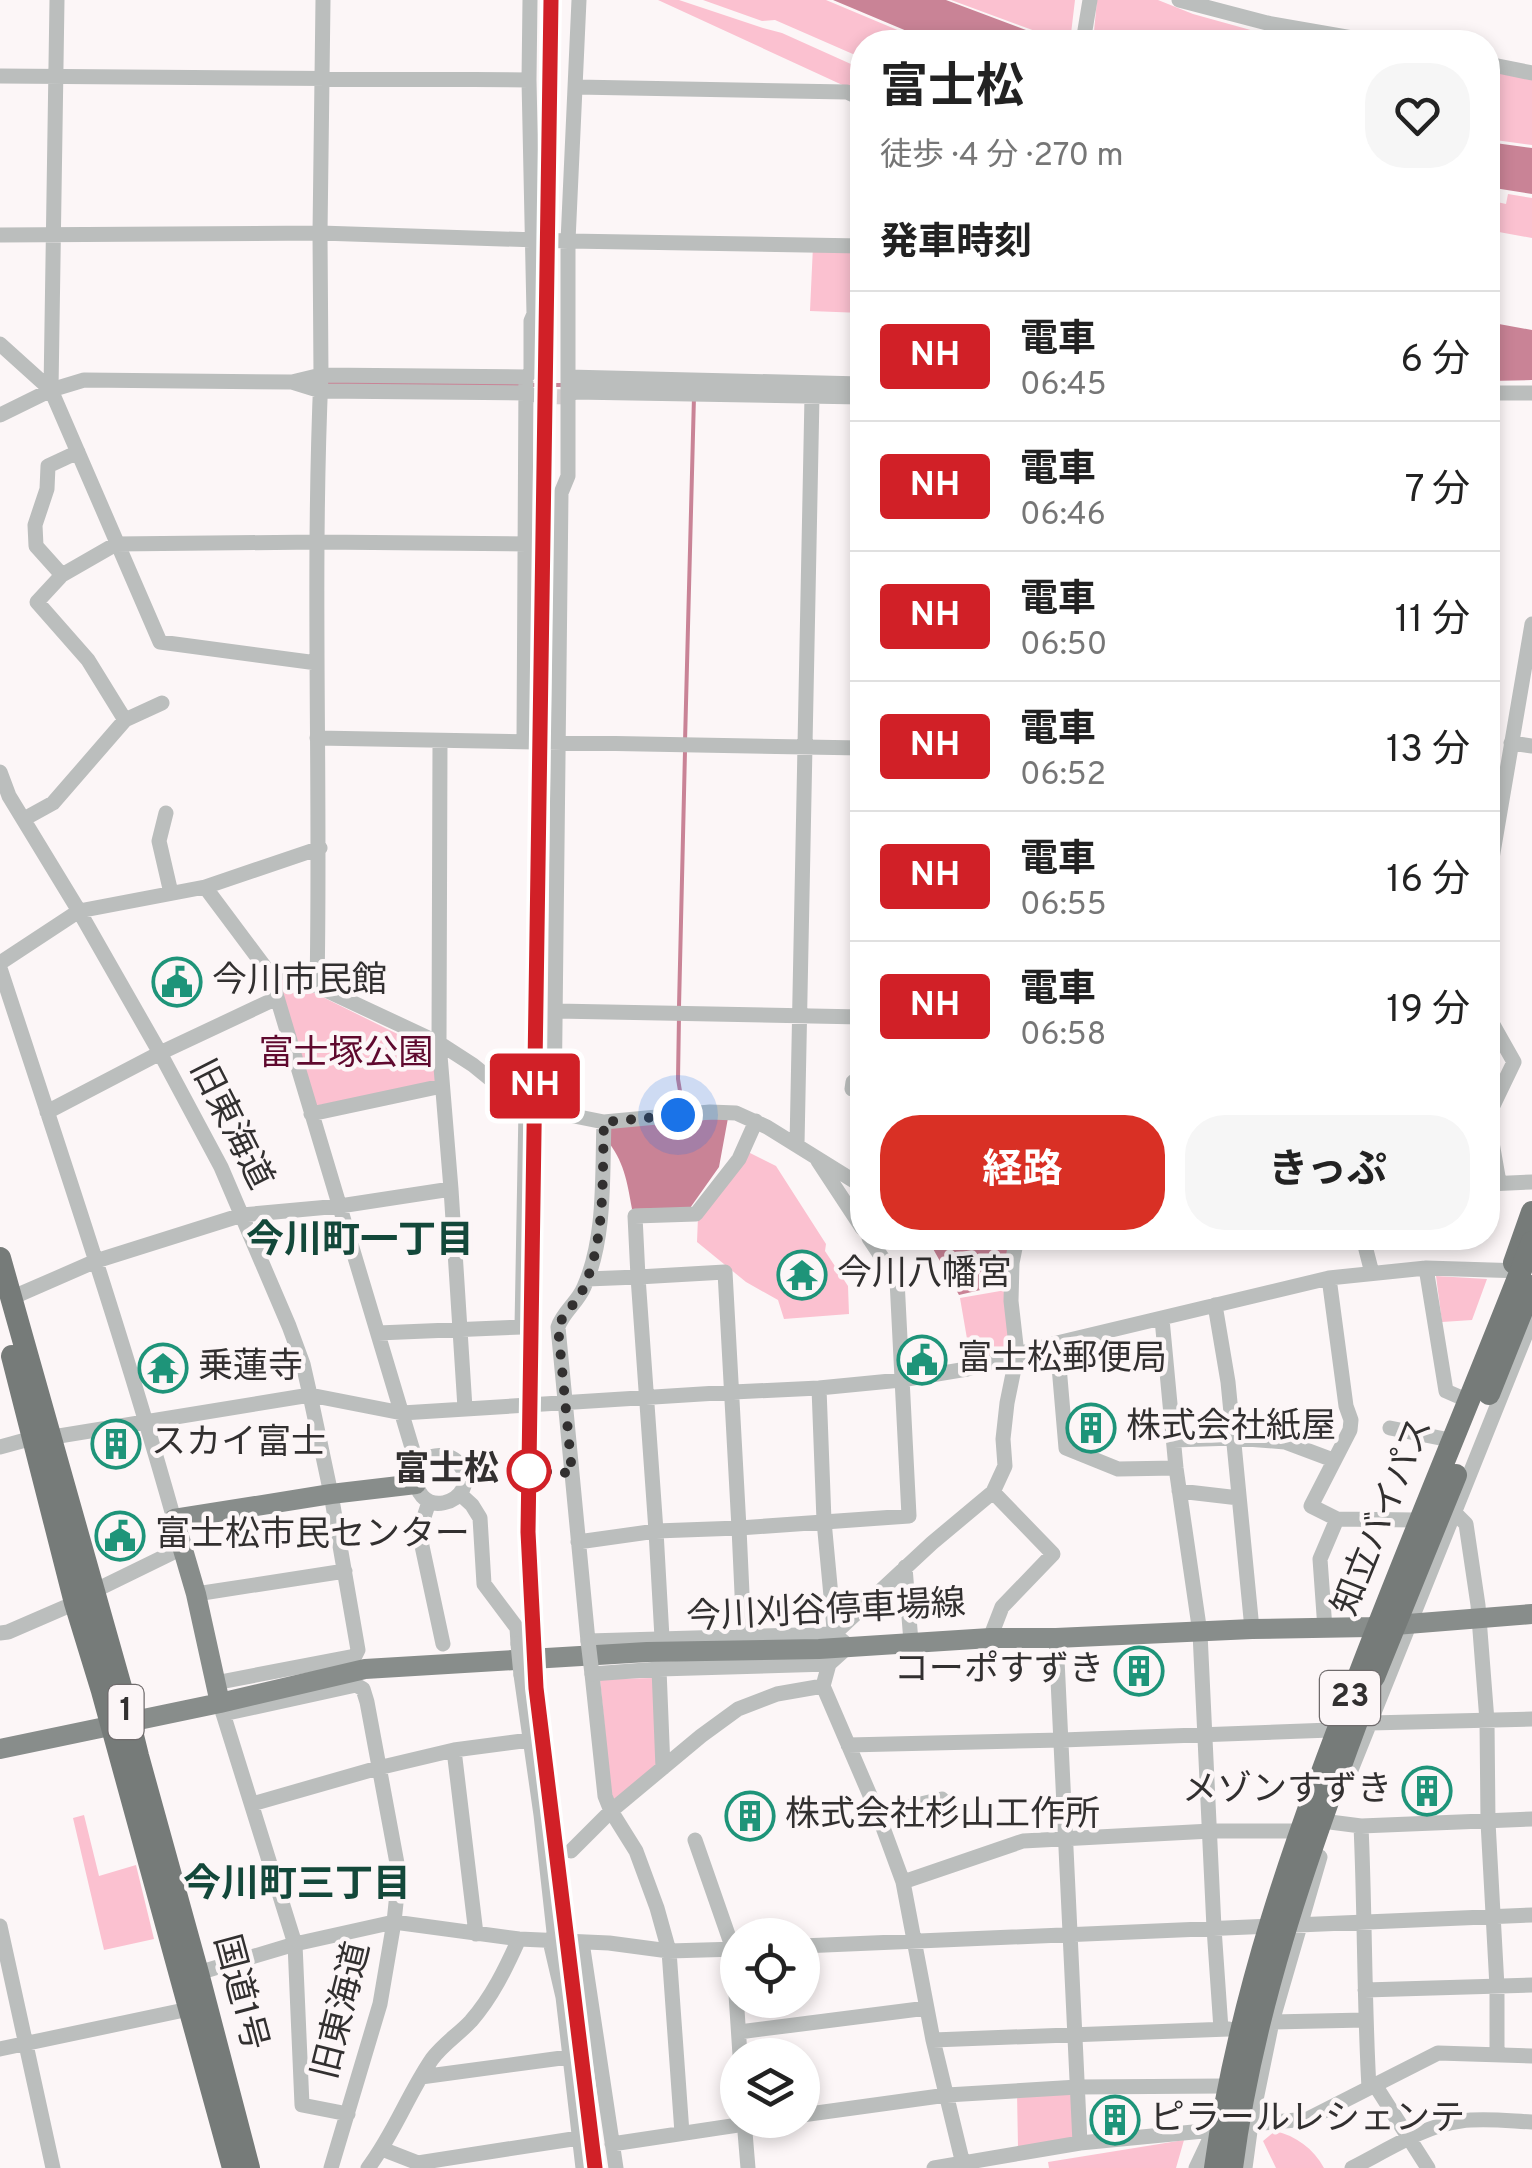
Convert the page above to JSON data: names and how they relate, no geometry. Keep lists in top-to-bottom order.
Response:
{
  "streets": {
    "highway": [
      "知立バイパス",
      "23",
      "1",
      "国道1号"
    ],
    "main road": ["今川刈谷停車場線"],
    "street": ["旧東海道"]
  },
  "crossings": [
    ["旧東海道", "今川刈谷停車場線"],
    ["今川刈谷停車場線", "国道1号"]
  ],
  "districts": ["今川町一丁目", "今川町三丁目"],
  "parks": ["富士塚公園"],
  "places": {
    "public building": ["今川市民館", "富士松郵便局", "富士松市民センター"],
    "temple": ["今川八幡宮", "乗蓮寺"],
    "building": [
      "株式会社紙屋",
      "スカイ富士",
      "コーポすずき",
      "メゾンすずき",
      "株式会社杉山工作所",
      "ピラールレシェンテ"
    ],
    "other": ["富士松"]
  },
  "page": {
    "on_map": "NH",
    "heading": [
      ["富士松", "徒歩 · 4 分 · 270 m"],
      "発車時刻"
    ],
    "list": [
      {
        "mark": "NH",
        "name": "電車",
        "note": "06:45",
        "value": "6 分"
      },
      {
        "mark": "NH",
        "name": "電車",
        "note": "06:46",
        "value": "7 分"
      },
      {
        "mark": "NH",
        "name": "電車",
        "note": "06:50",
        "value": "11 分"
      },
      {
        "mark": "NH",
        "name": "電車",
        "note": "06:52",
        "value": "13 分"
      },
      {
        "mark": "NH",
        "name": "電車",
        "note": "06:55",
        "value": "16 分"
      },
      {
        "mark": "NH",
        "name": "電車",
        "note": "06:58",
        "value": "19 分"
      }
    ],
    "buttons": ["経路", "きっぷ"]
  }
}
